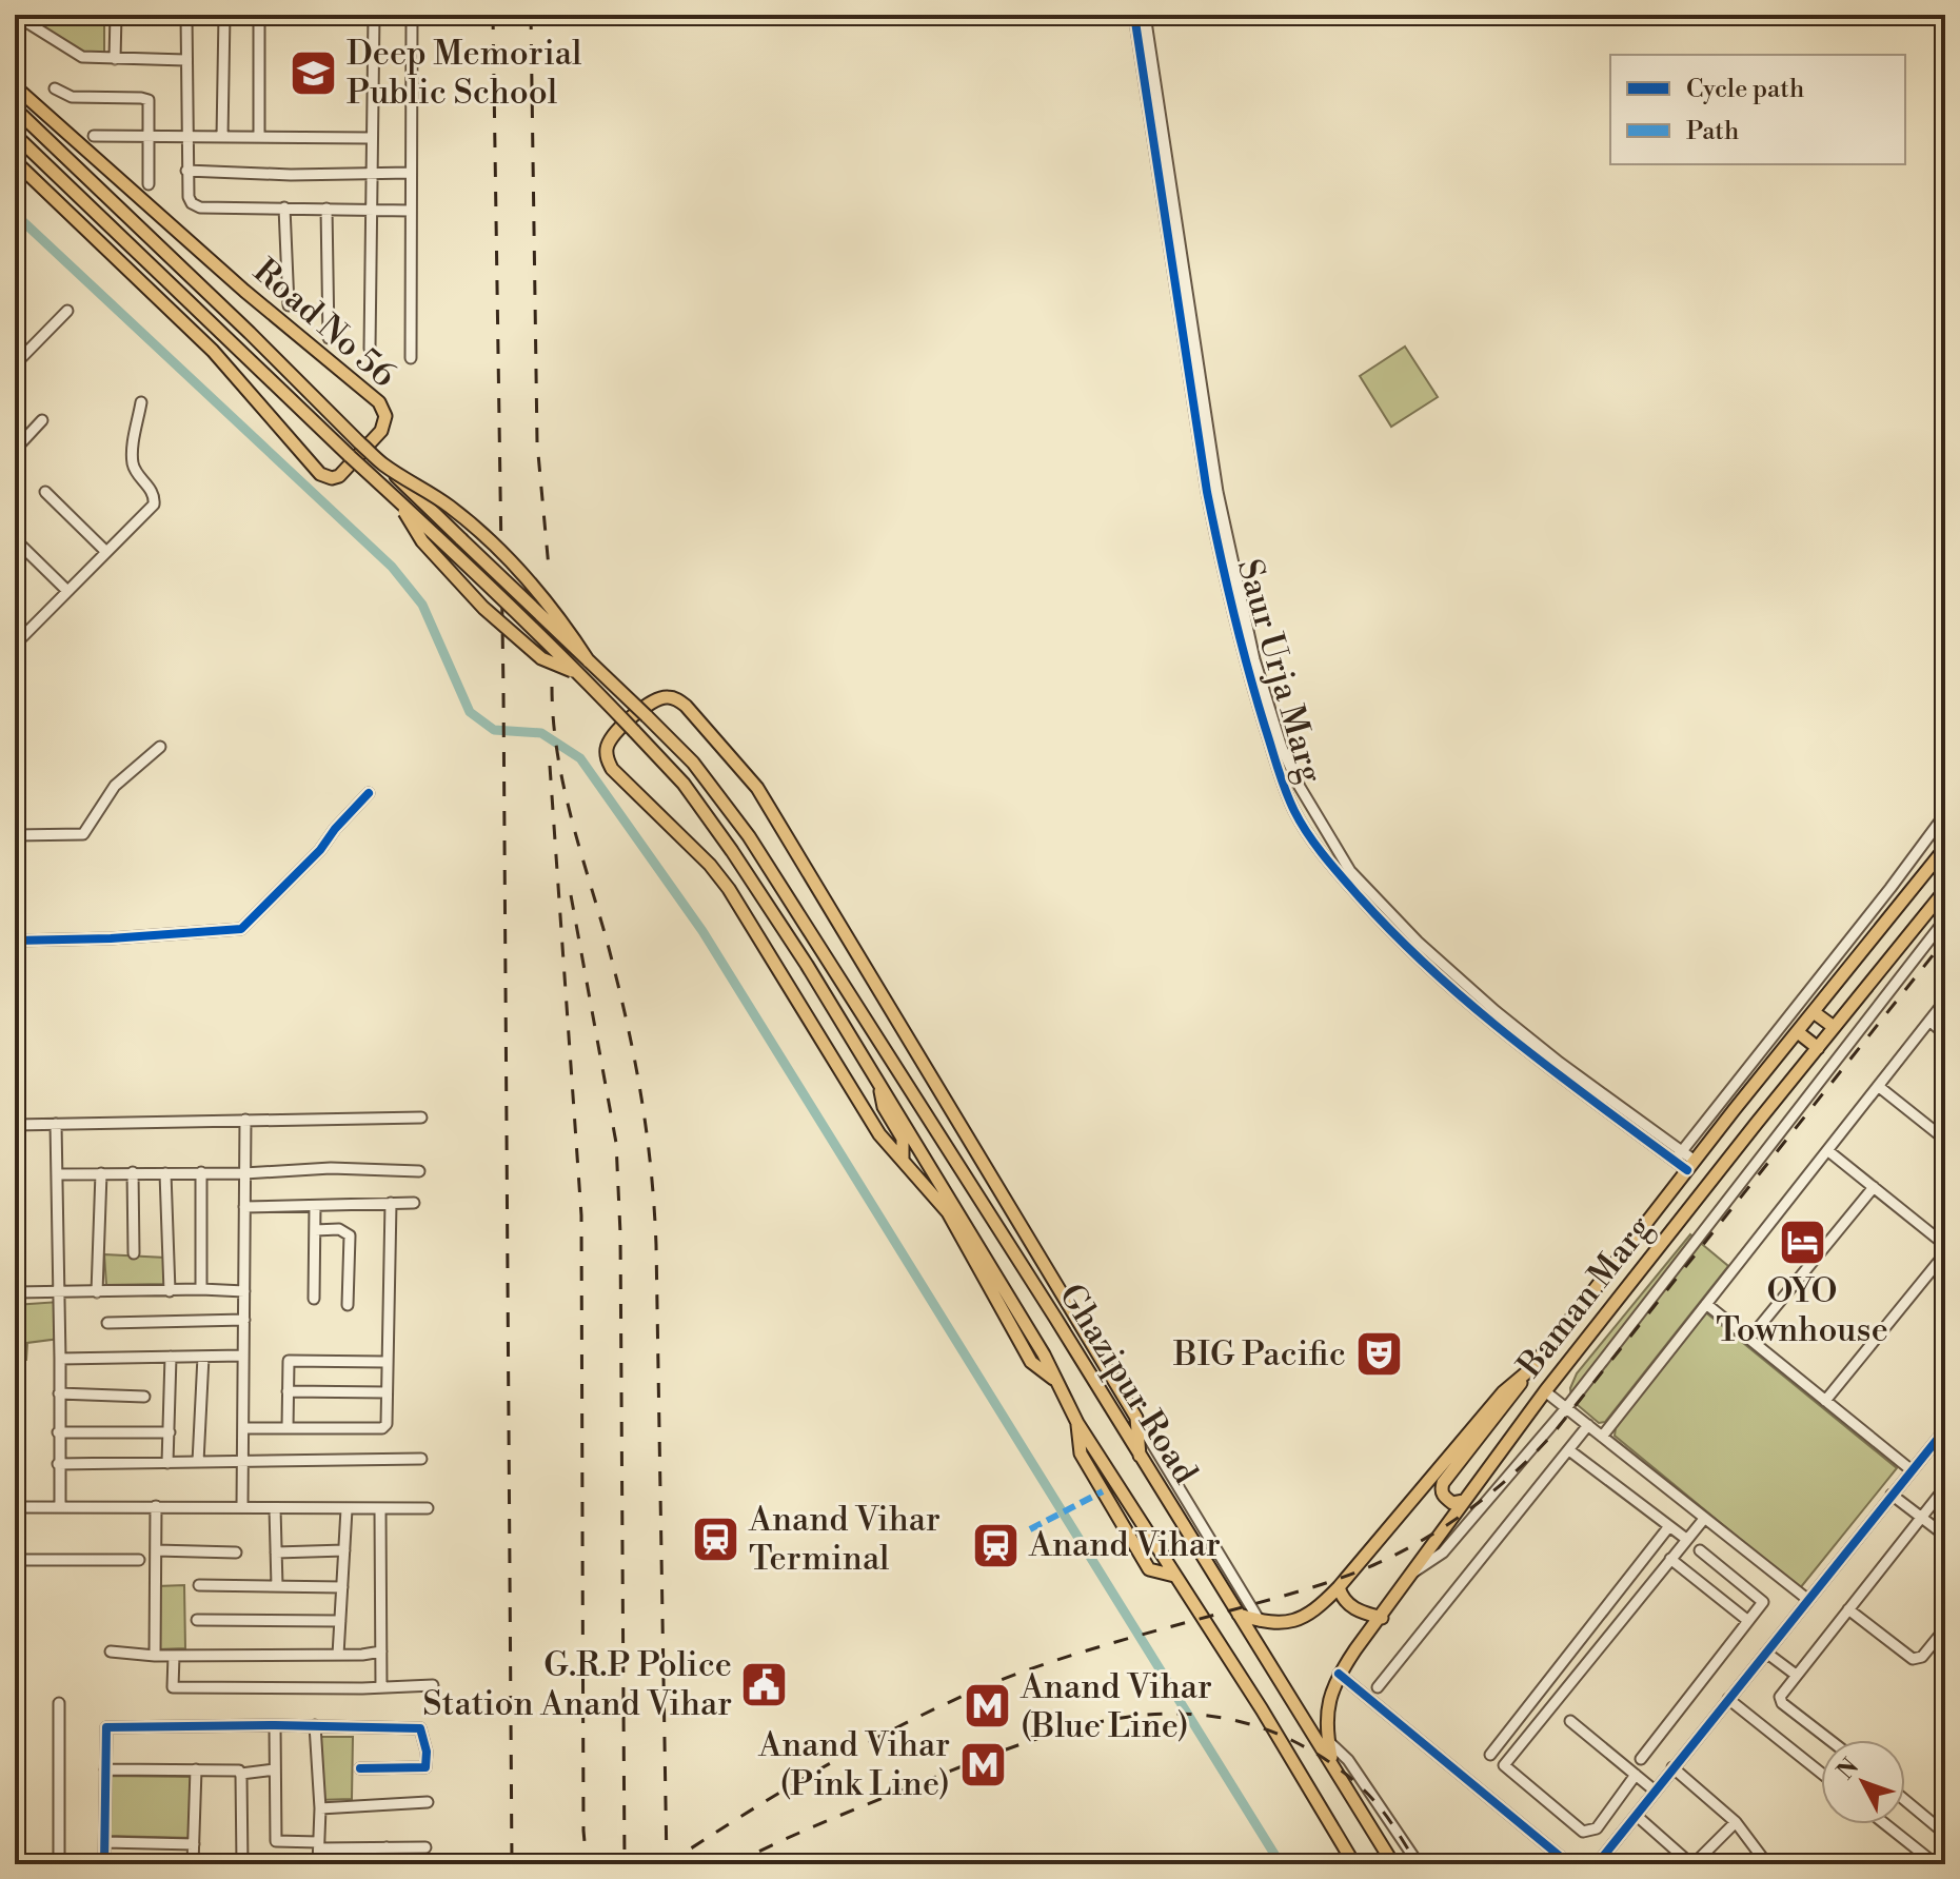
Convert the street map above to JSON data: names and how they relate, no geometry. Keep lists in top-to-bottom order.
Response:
{
  "streets": {
    "main road": ["Road No 56", "Baman Marg", "Ghazipur Road"],
    "street": ["Saur Urja Marg"]
  },
  "crossings": [
    ["Saur Urja Marg", "Baman Marg"],
    ["Baman Marg", "Ghazipur Road"]
  ],
  "places": {
    "school or university": ["Deep Memorial Public School"],
    "hotel": ["OYO Townhouse"],
    "theatre": ["BIG Pacific"],
    "station": ["Anand Vihar Terminal", "Anand Vihar"],
    "public building": ["G.R.P Police Station Anand Vihar"],
    "metro station": ["Anand Vihar (Blue Line)", "Anand Vihar (Pink Line)"]
  },
  "legend": ["Cycle path", "Path"],
  "north": "top left"
}
